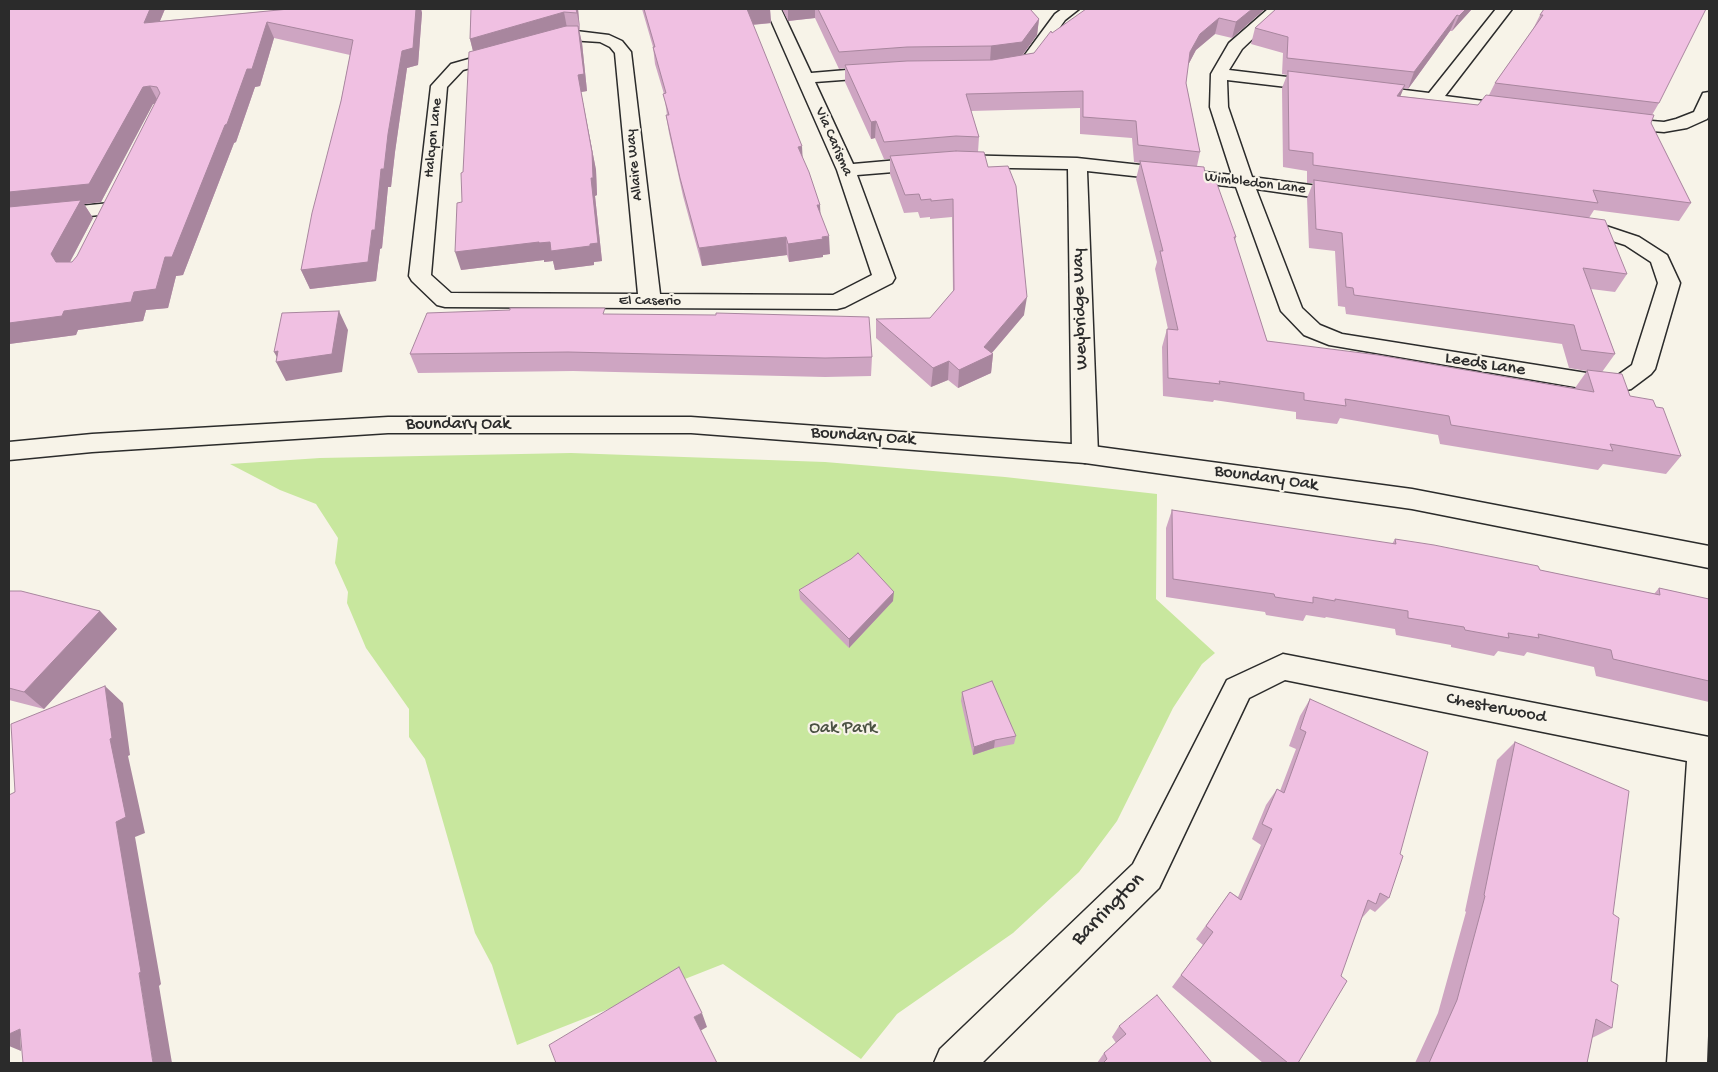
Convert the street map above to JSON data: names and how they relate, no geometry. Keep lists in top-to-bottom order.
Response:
{
  "streets": {
    "street": [
      "Halcyon Lane",
      "Via Carisma",
      "Allaire Way",
      "Wimbledon Lane",
      "El Caserio",
      "Weybridge Way",
      "Leeds Lane",
      "Boundary Oak",
      "Chesterwood",
      "Barrington"
    ]
  },
  "crossings": [
    ["Halcyon Lane", "Allaire Way"],
    ["Halcyon Lane", "El Caserio"],
    ["Via Carisma", "Wimbledon Lane"],
    ["Via Carisma", "El Caserio"],
    ["Allaire Way", "El Caserio"],
    ["Wimbledon Lane", "Weybridge Way"],
    ["Wimbledon Lane", "Leeds Lane"],
    ["Weybridge Way", "Boundary Oak"],
    ["Chesterwood", "Barrington"]
  ],
  "parks": ["Oak Park"]
}
